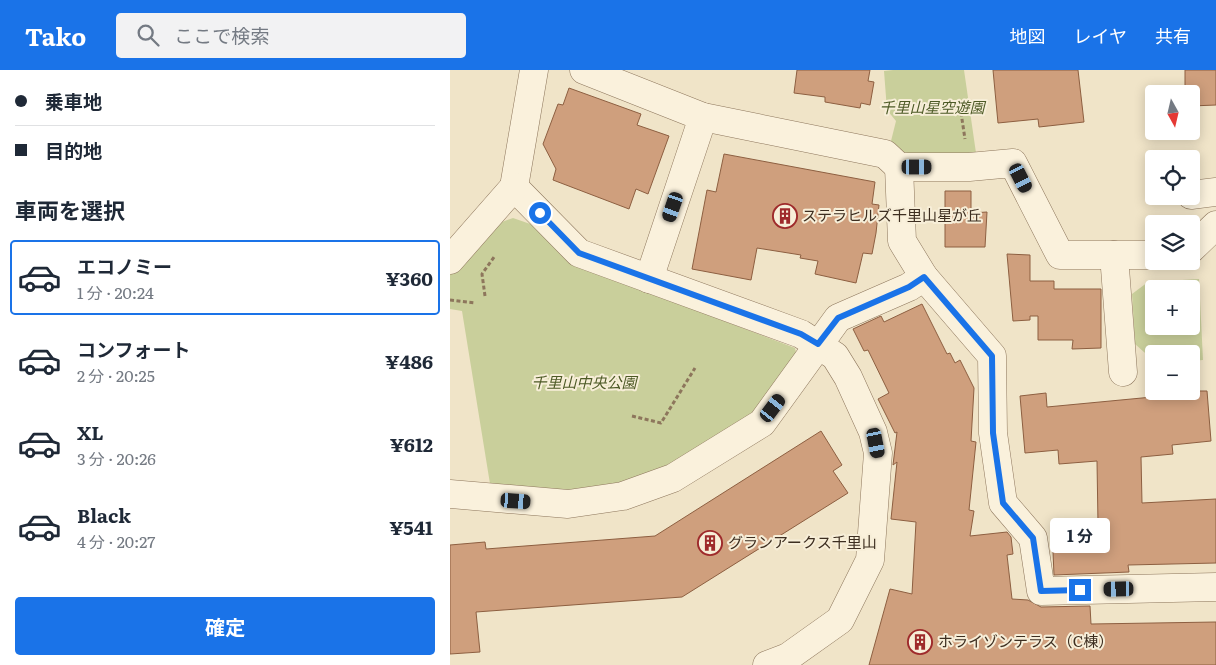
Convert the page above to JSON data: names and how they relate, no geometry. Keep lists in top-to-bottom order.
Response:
{
  "parks": ["千里山星空遊園", "千里山中央公園"],
  "places": {
    "building": ["ステラヒルズ千里山星が丘", "グランアークス千里山", "ホライゾンテラス（C棟）"]
  },
  "north": "bottom",
  "page": {
    "header": "Tako",
    "search": "ここで検索",
    "nav": ["地図", "レイヤ", "共有"],
    "banner": ["乗車地", "目的地"],
    "map_buttons": ["+", "−"],
    "heading": "車両を選択",
    "list": [
      {
        "name": "エコノミー",
        "note": "1 分 · 20:24",
        "value": "¥360"
      },
      {
        "name": "コンフォート",
        "note": "2 分 · 20:25",
        "value": "¥486"
      },
      {
        "name": "XL",
        "note": "3 分 · 20:26",
        "value": "¥612"
      },
      {
        "name": "Black",
        "note": "4 分 · 20:27",
        "value": "¥541"
      }
    ],
    "bubble": "1 分",
    "buttons": "確定"
  }
}
